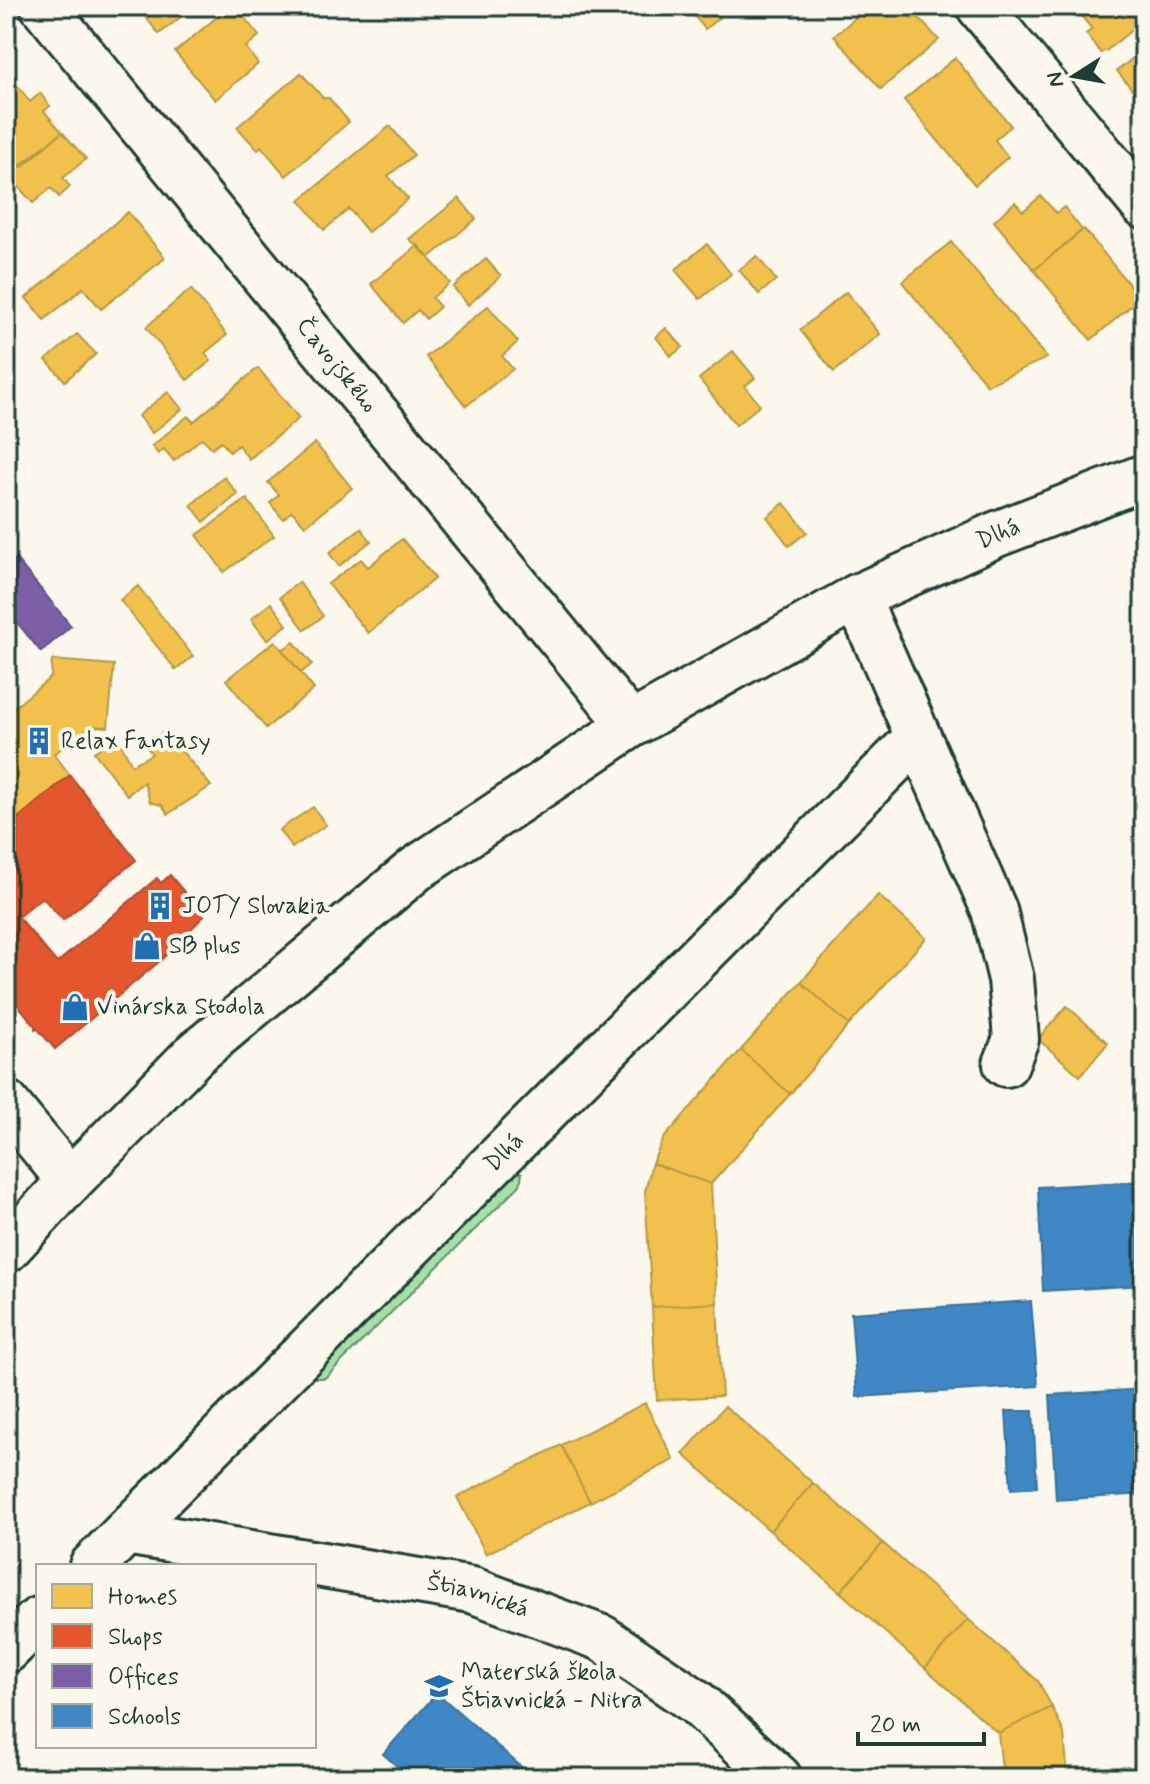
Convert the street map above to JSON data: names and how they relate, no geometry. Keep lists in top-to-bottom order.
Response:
{
  "streets": {
    "street": ["Čavojského", "Dlhá", "Štiavnická"]
  },
  "crossings": [
    ["Čavojského", "Dlhá"],
    ["Dlhá", "Štiavnická"]
  ],
  "places": {
    "building": ["Relax Fantasy", "JOTY Slovakia"],
    "shop": ["SB plus", "Vinárska Stodola"],
    "school or university": ["Materská škola Štiavnická - Nitra"]
  },
  "legend": [
    "Homes",
    "Shops",
    "Offices",
    "Schools"
  ],
  "scale_bar": "20 m",
  "north": "left"
}
